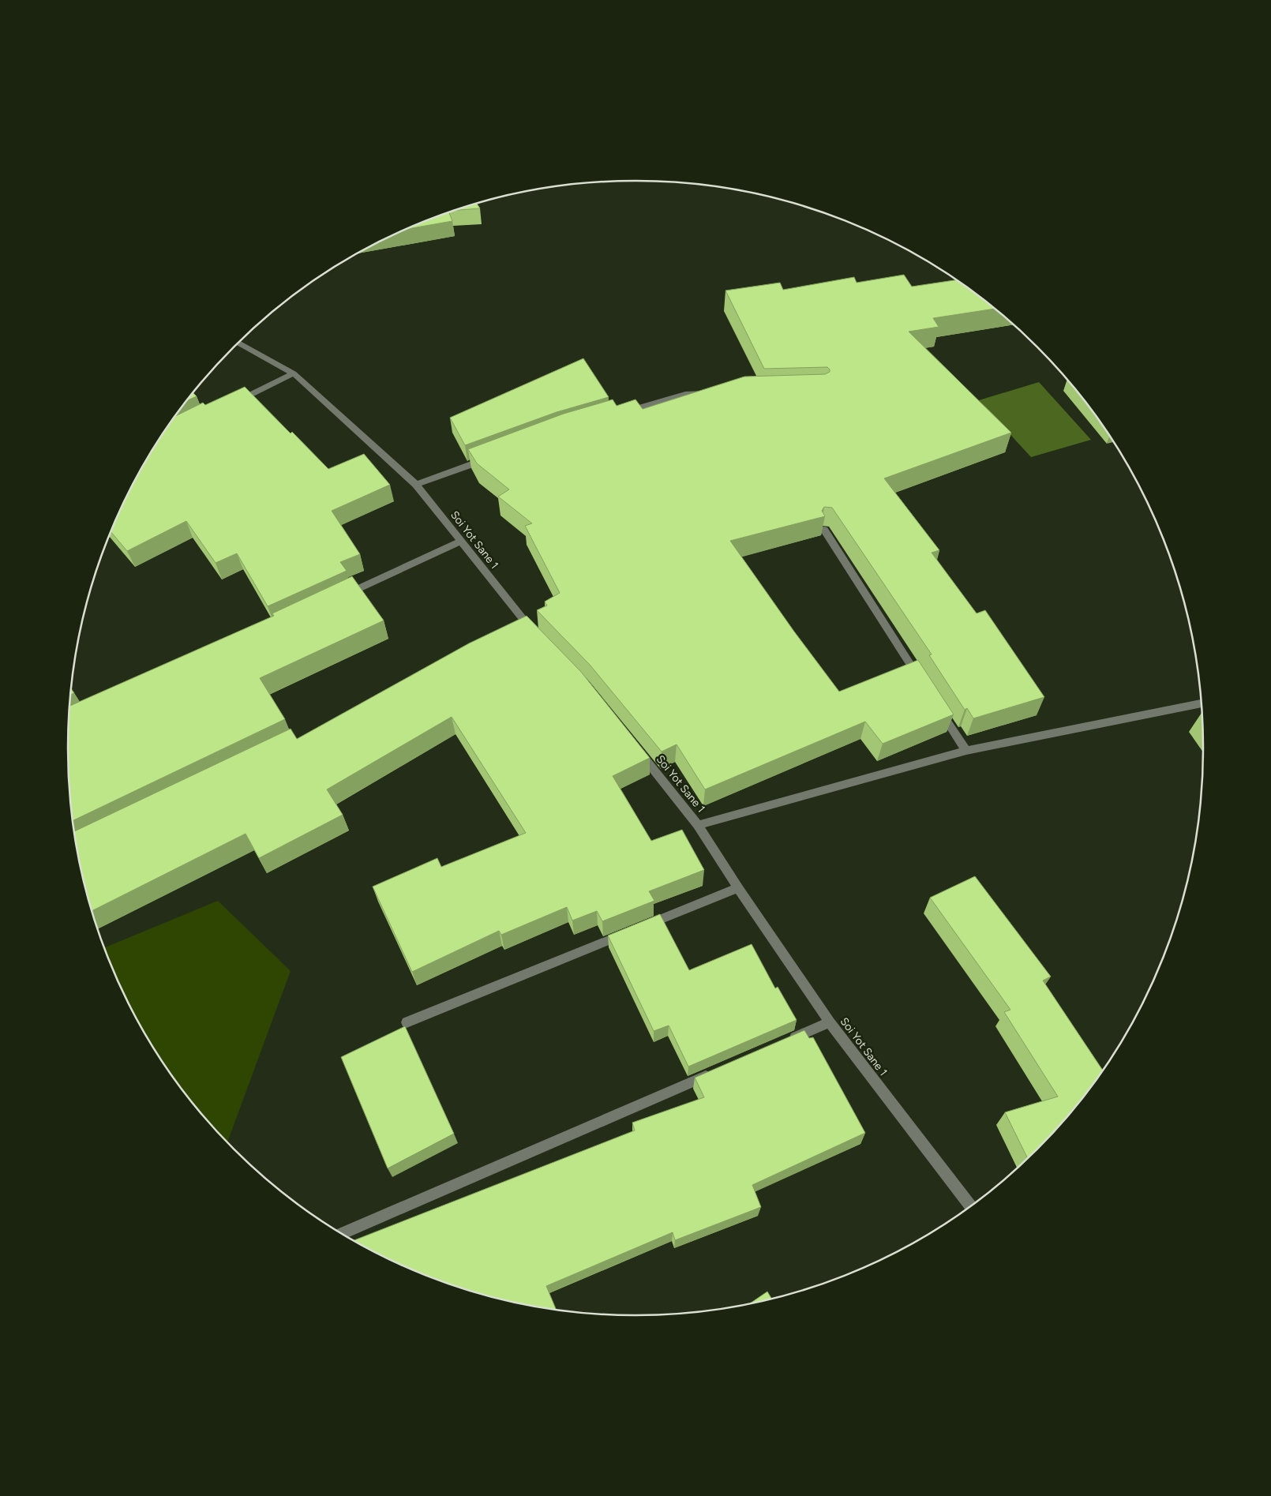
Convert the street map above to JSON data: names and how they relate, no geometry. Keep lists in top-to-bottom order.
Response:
{
  "streets": {
    "street": ["Soi Yot Sane 1"]
  }
}
